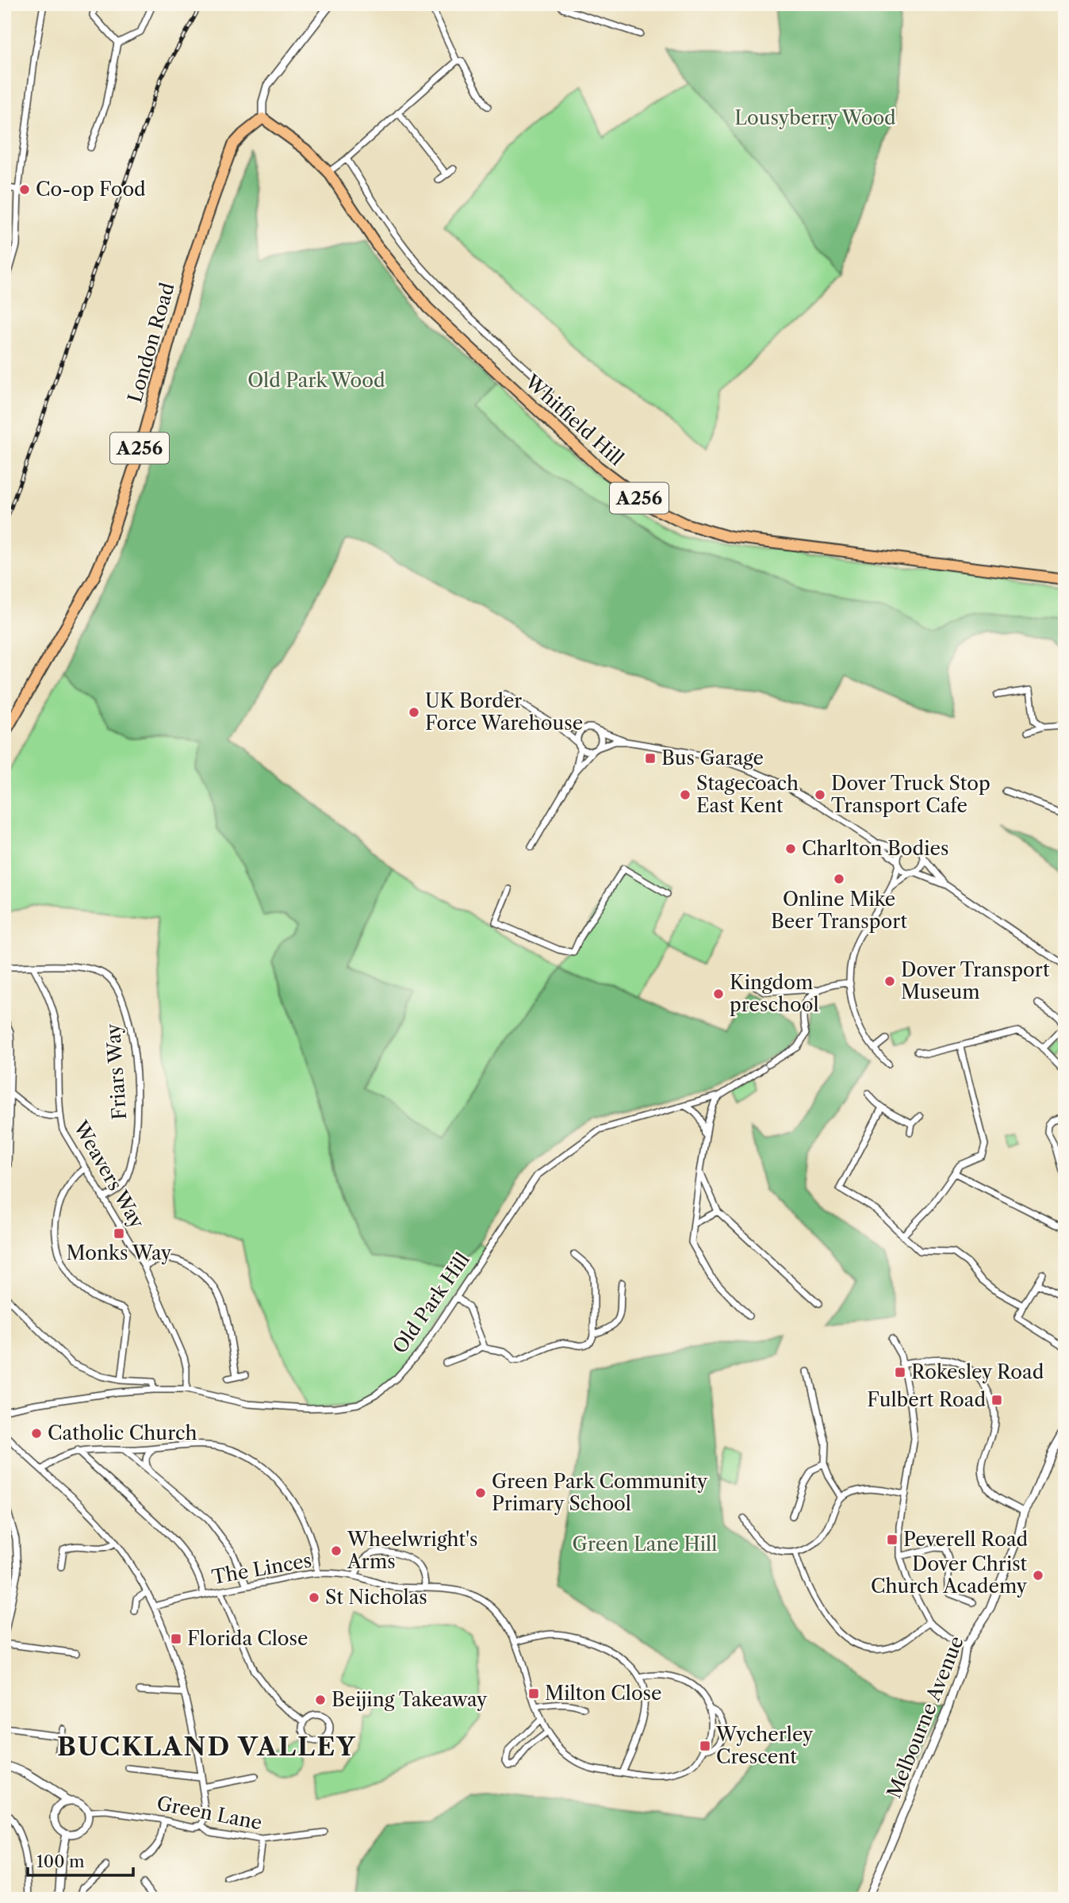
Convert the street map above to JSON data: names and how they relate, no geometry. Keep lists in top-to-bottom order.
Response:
{
  "streets": {
    "main road": ["London Road", "Whitfield Hill", "A256"],
    "street": [
      "Friars Way",
      "Weavers Way",
      "Old Park Hill",
      "The Linces",
      "Melbourne Avenue",
      "Green Lane"
    ]
  },
  "crossings": [
    ["London Road", "Whitfield Hill"],
    ["Friars Way", "Weavers Way"],
    ["Weavers Way", "Old Park Hill"]
  ],
  "districts": ["BUCKLAND VALLEY"],
  "parks": ["Lousyberry Wood", "Old Park Wood", "Green Lane Hill"],
  "places": {
    "other": [
      "Co-op Food",
      "UK Border Force Warehouse",
      "Stagecoach East Kent",
      "Dover Truck Stop Transport Cafe",
      "Charlton Bodies",
      "Online Mike Beer Transport",
      "Dover Transport Museum",
      "Kingdom preschool",
      "Catholic Church",
      "Green Park Community Primary School",
      "Wheelwright's Arms",
      "Dover Christ Church Academy",
      "St Nicholas",
      "Beijing Takeaway"
    ],
    "transit": [
      "Bus Garage",
      "Monks Way",
      "Rokesley Road",
      "Fulbert Road",
      "Peverell Road",
      "Florida Close",
      "Milton Close",
      "Wycherley Crescent"
    ]
  },
  "scale_bar": "100 m"
}
